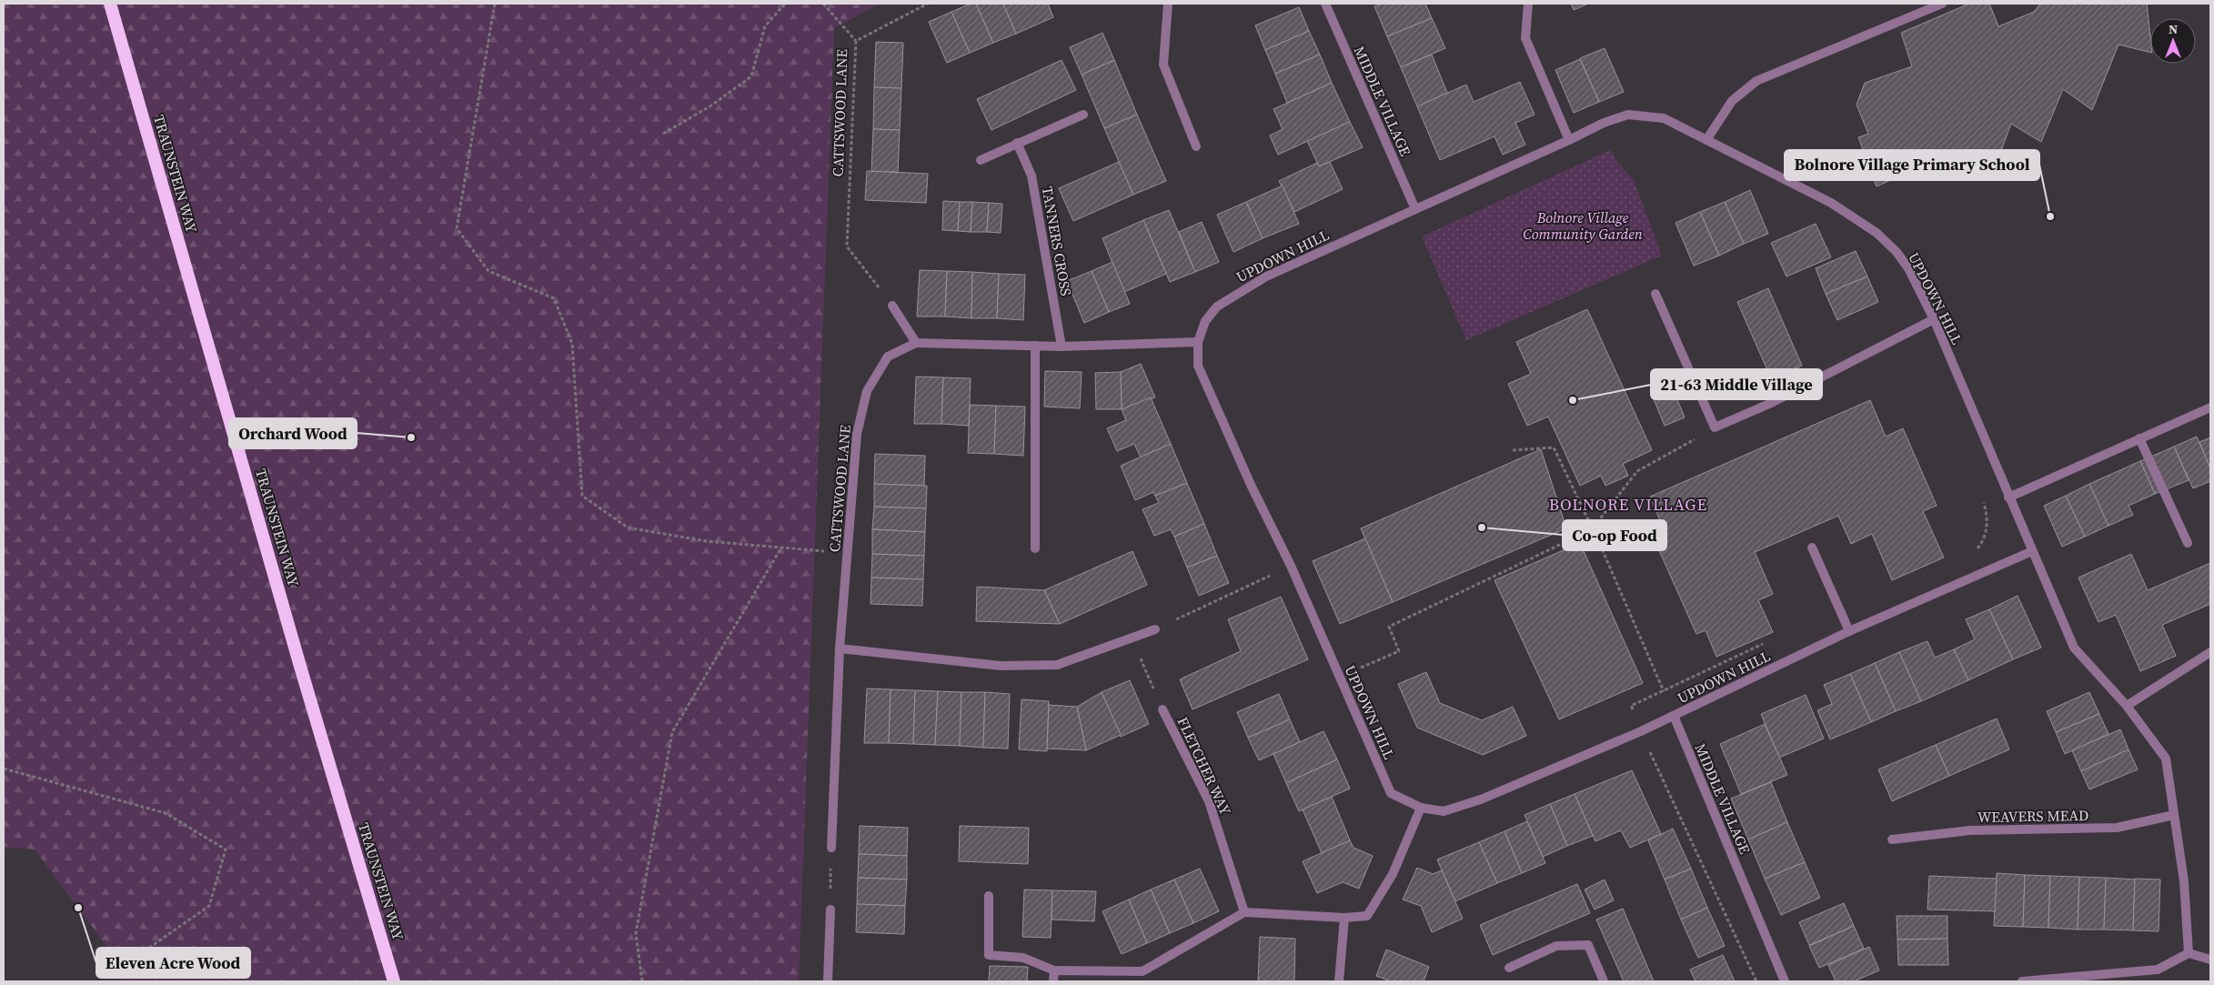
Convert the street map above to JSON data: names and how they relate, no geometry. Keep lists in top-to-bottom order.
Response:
{
  "streets": {
    "highway": ["TRAUNSTEIN WAY"],
    "street": [
      "MIDDLE VILLAGE",
      "CATTSWOOD LANE",
      "TANNERS CROSS",
      "UPDOWN HILL",
      "FLETCHER WAY",
      "WEAVERS MEAD"
    ]
  },
  "crossings": [
    ["MIDDLE VILLAGE", "UPDOWN HILL"]
  ],
  "districts": ["BOLNORE VILLAGE"],
  "parks": ["Bolnore Village Community Garden"],
  "places": [
    "Bolnore Village Primary School",
    "21-63 Middle Village",
    "Orchard Wood",
    "Co-op Food",
    "Eleven Acre Wood"
  ],
  "north": "top"
}
